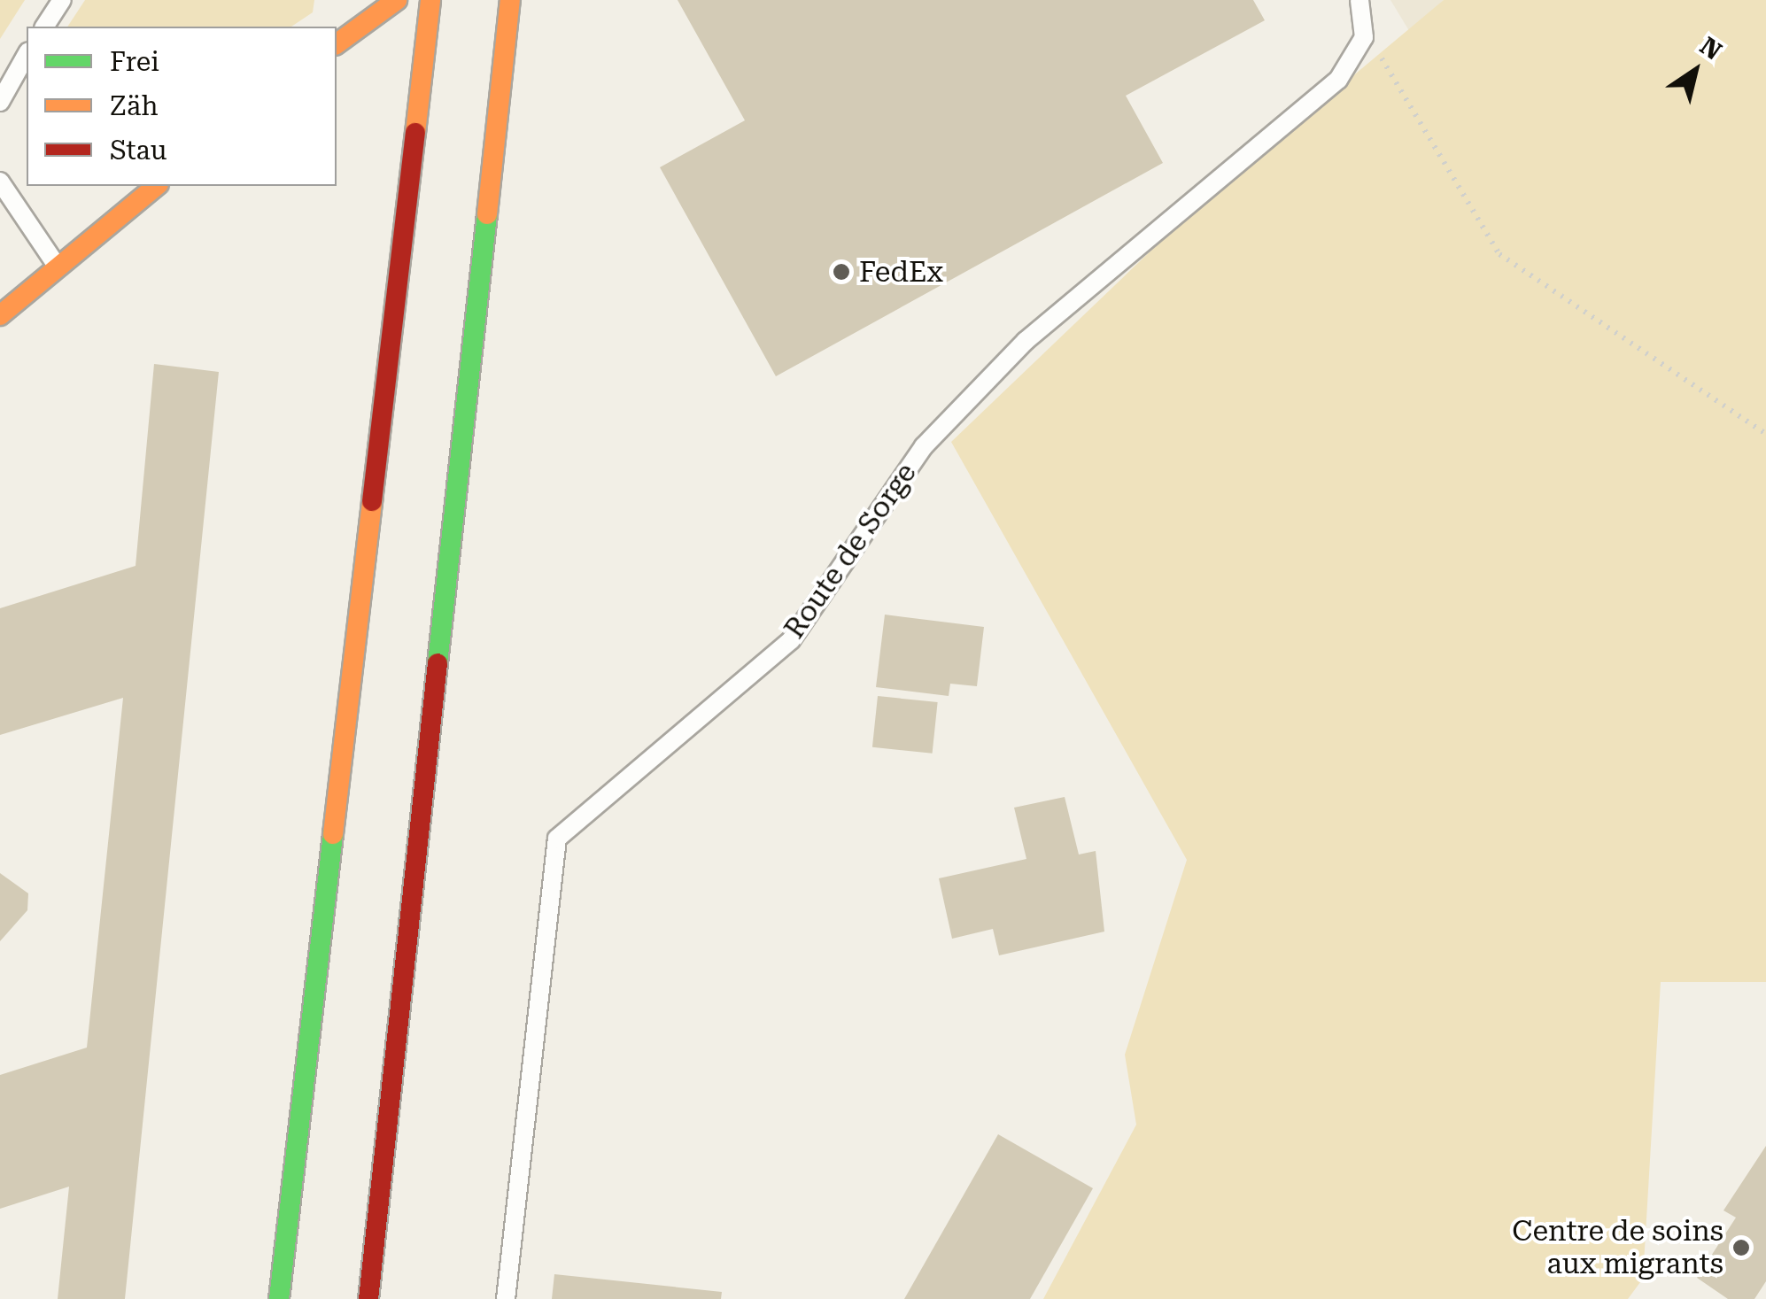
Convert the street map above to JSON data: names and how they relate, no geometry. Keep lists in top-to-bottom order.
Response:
{
  "streets": {
    "lane": ["Route de Sorge"]
  },
  "places": ["FedEx", "Centre de soins aux migrants"],
  "legend": ["Frei", "Zäh", "Stau"],
  "north": "top right"
}
